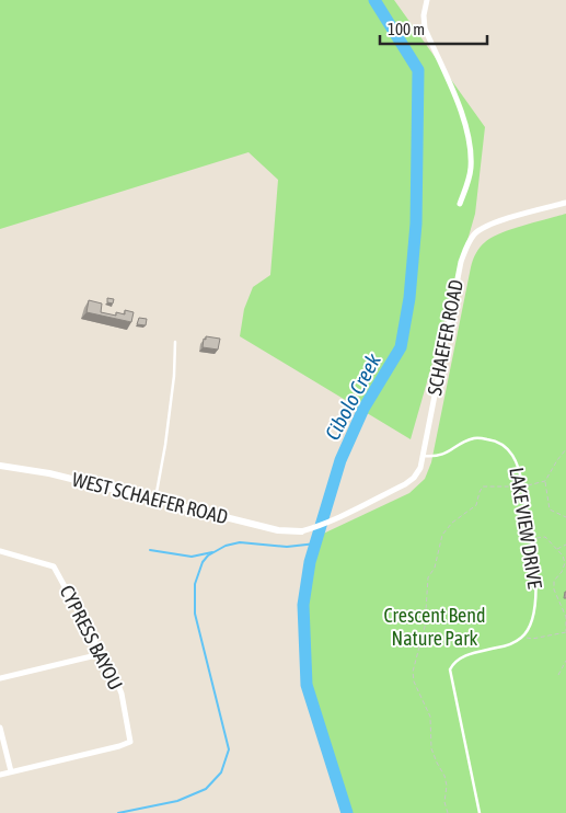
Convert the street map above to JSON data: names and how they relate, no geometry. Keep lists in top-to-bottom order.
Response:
{
  "streets": {
    "street": ["SCHAEFER ROAD", "WEST SCHAEFER ROAD", "CYPRESS BAYOU"],
    "lane": ["LAKE VIEW DRIVE"]
  },
  "crossings": [
    ["SCHAEFER ROAD", "WEST SCHAEFER ROAD"],
    ["SCHAEFER ROAD", "LAKE VIEW DRIVE"]
  ],
  "water": ["Cibolo Creek"],
  "parks": ["Crescent Bend Nature Park"],
  "scale_bar": "100 m"
}
